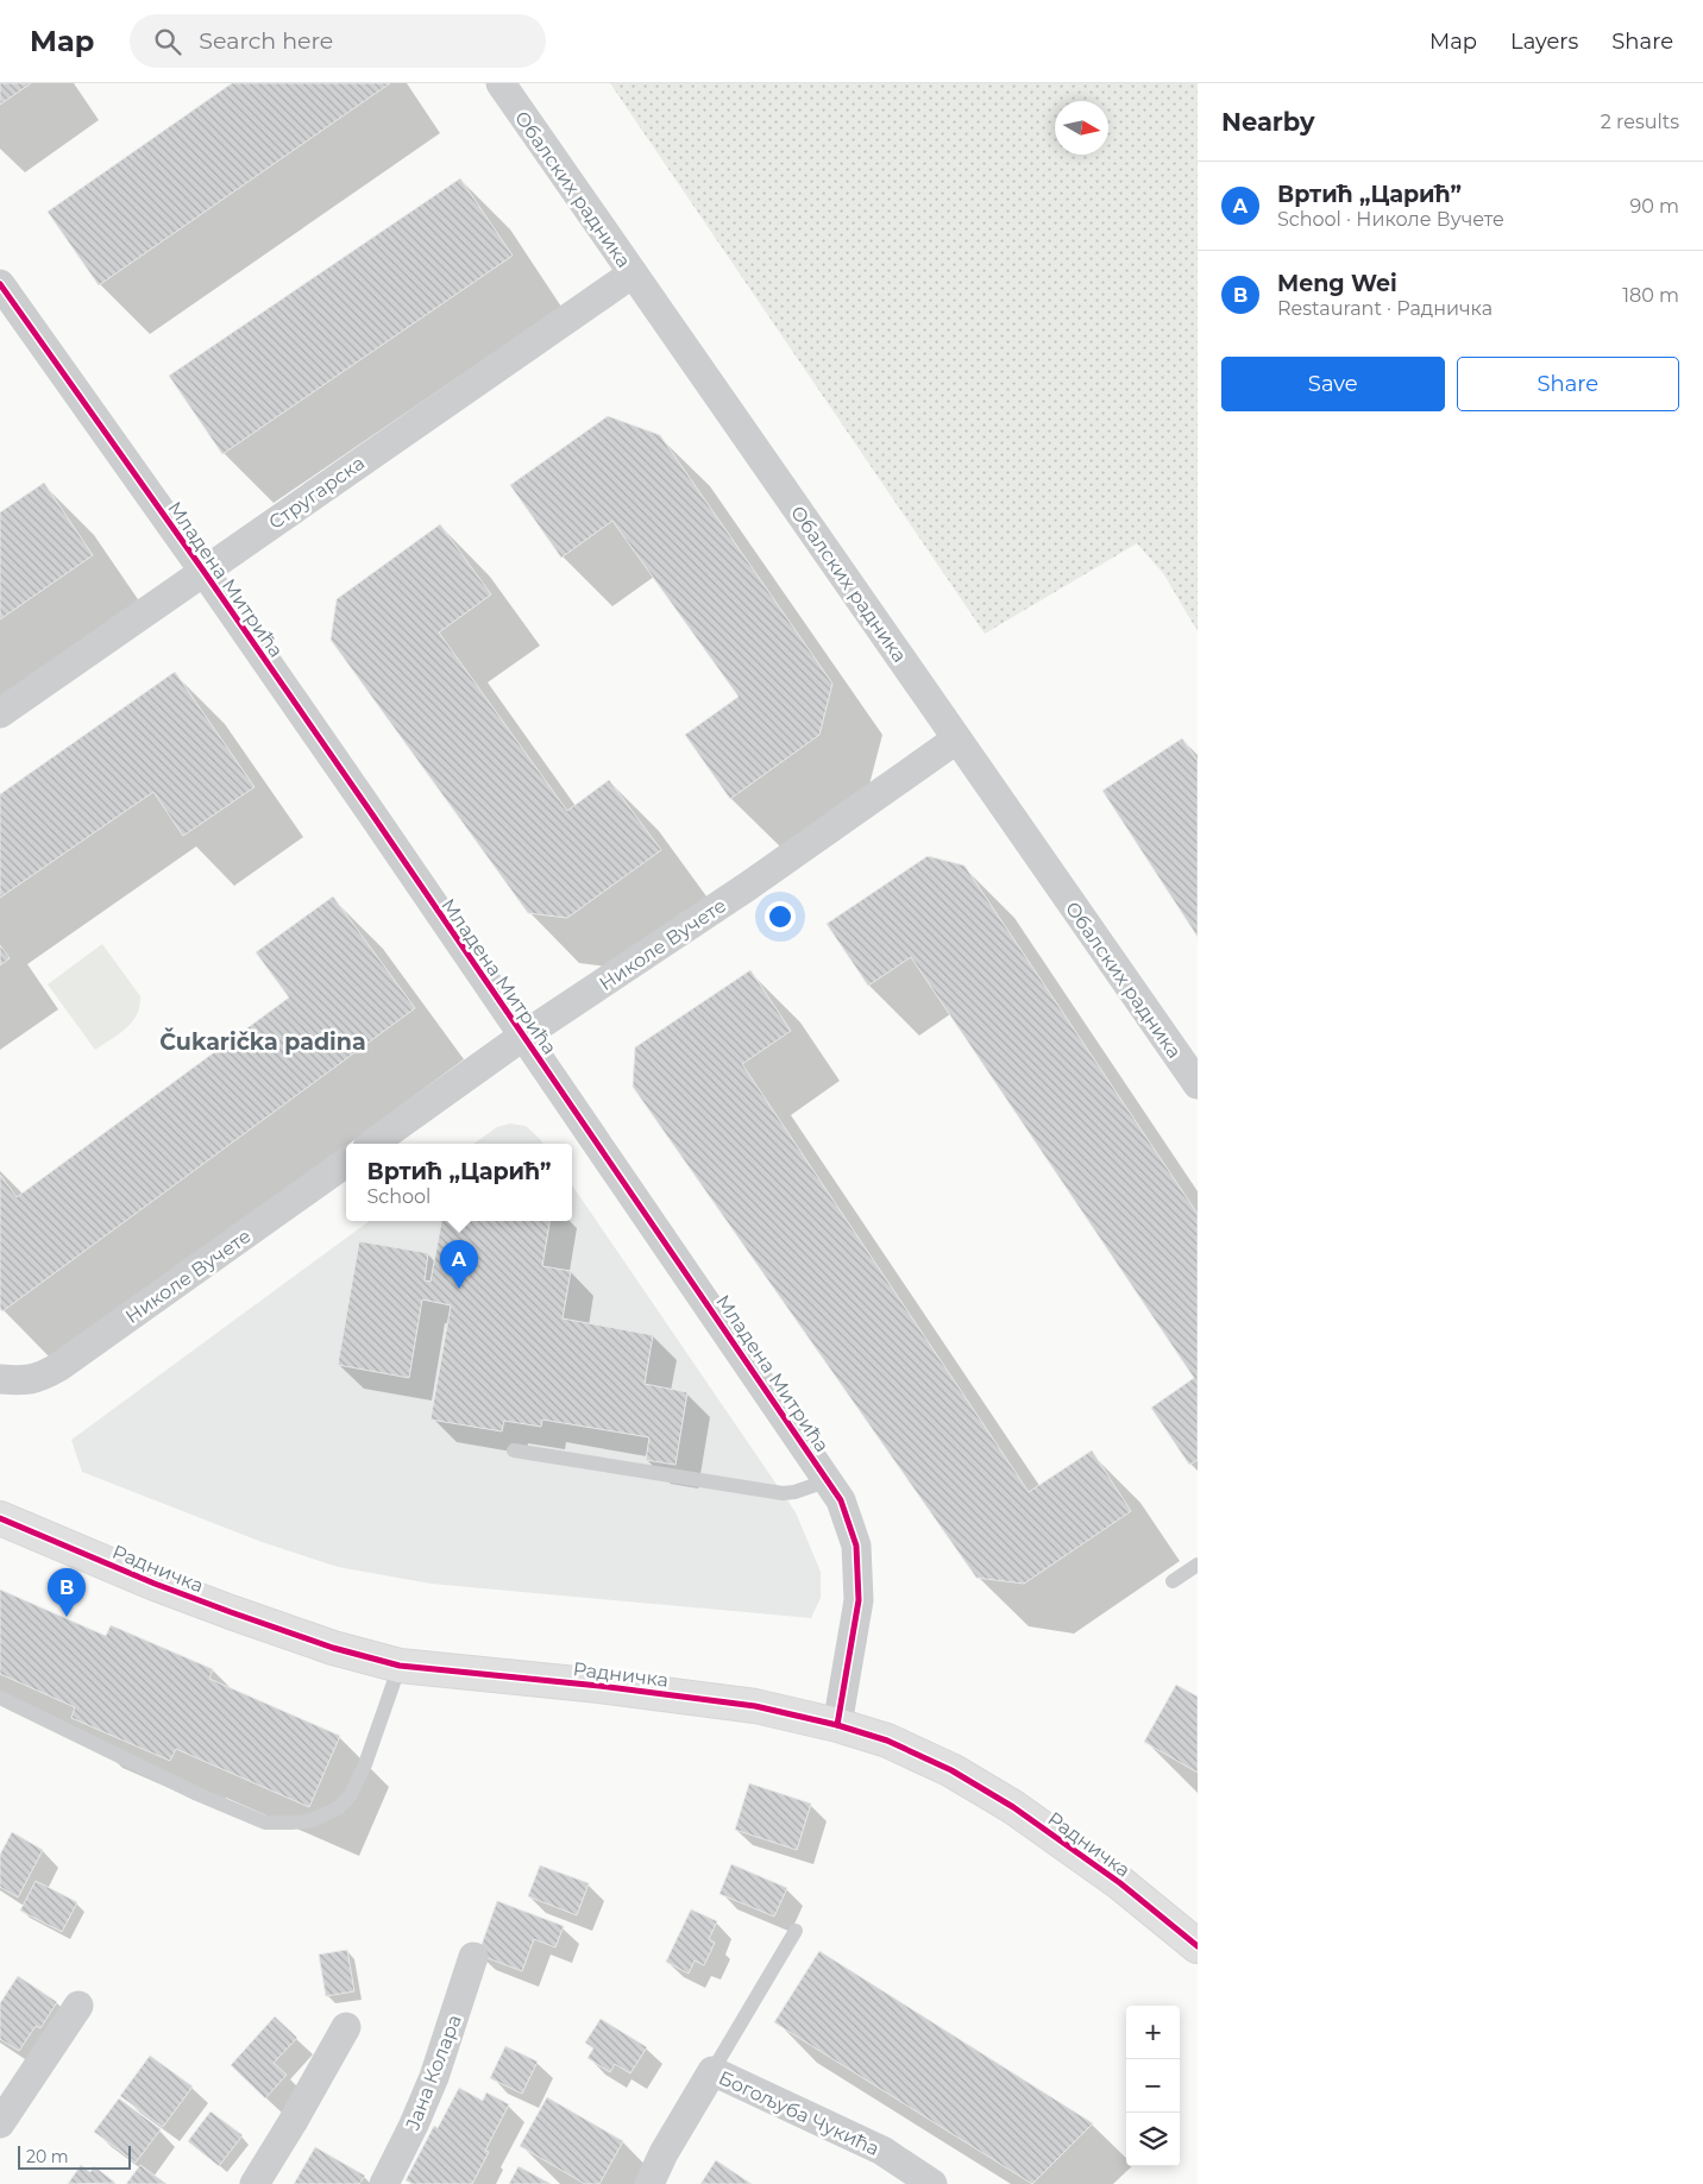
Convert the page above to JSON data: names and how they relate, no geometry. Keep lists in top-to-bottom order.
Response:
{
  "streets": {
    "street": [
      "Обалских радника",
      "Стругарска",
      "Младена Митрића",
      "Николе Вучете",
      "Радничка",
      "Јана Колара",
      "Богољуба Чукића"
    ]
  },
  "crossings": [
    ["Обалских радника", "Стругарска"],
    ["Обалских радника", "Николе Вучете"],
    ["Стругарска", "Младена Митрића"],
    ["Младена Митрића", "Николе Вучете"],
    ["Младена Митрића", "Радничка"]
  ],
  "districts": ["Čukarička padina"],
  "scale_bar": "20 m",
  "north": "right",
  "page": {
    "header": "Map",
    "search": "Search here",
    "nav": ["Map", "Layers", "Share"],
    "heading": ["Nearby", "2 results"],
    "list": [
      {
        "mark": "A",
        "name": "Вртић „Царић”",
        "note": "School · Николе Вучете",
        "value": "90 m"
      },
      {
        "mark": "B",
        "name": "Meng Wei",
        "note": "Restaurant · Радничка",
        "value": "180 m"
      }
    ],
    "buttons": ["Save", "Share"],
    "popup": ["Вртић „Царић”", "School"],
    "pins": ["A", "B"],
    "map_buttons": ["+", "−"],
    "scale": "20 m"
  }
}
